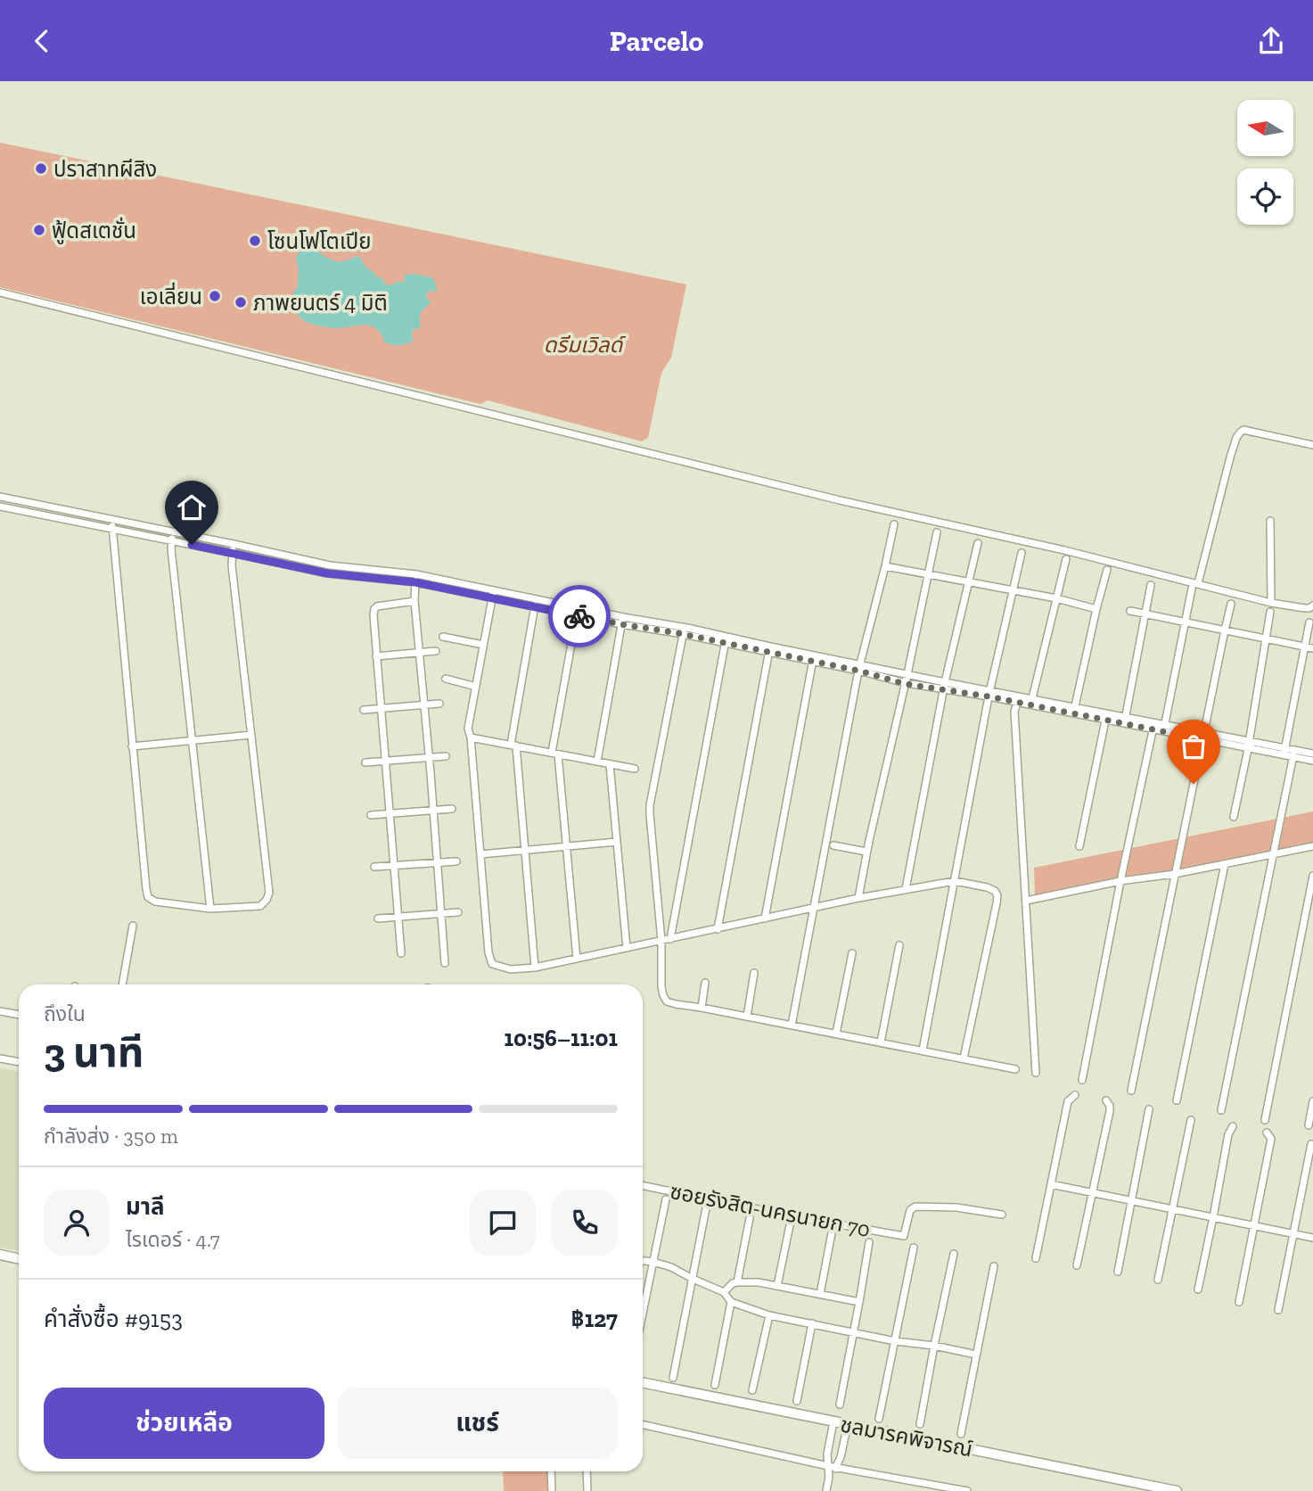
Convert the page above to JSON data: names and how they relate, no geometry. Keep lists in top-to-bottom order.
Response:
{
  "streets": {
    "street": ["ซอยรังสิต-นครนายก 70", "ชลมารคพิจารณ์"]
  },
  "parks": ["ดรีมเวิลด์"],
  "places": [
    "ปราสาทผีสิง",
    "ฟู้ดสเตชั่น",
    "โซนโฟโตเปีย",
    "เอเลี่ยน",
    "ภาพยนตร์ 4 มิติ"
  ],
  "north": "left",
  "page": {
    "header": "Parcelo",
    "heading": ["3 นาที", "ถึงใน", "10:56–11:01"],
    "panel": [
      "มาลี",
      "ไรเดอร์ · 4.7",
      "คำสั่งซื้อ #9153",
      "฿127"
    ],
    "bar": "กำลังส่ง · 350 m",
    "buttons": ["ช่วยเหลือ", "แชร์"]
  }
}
